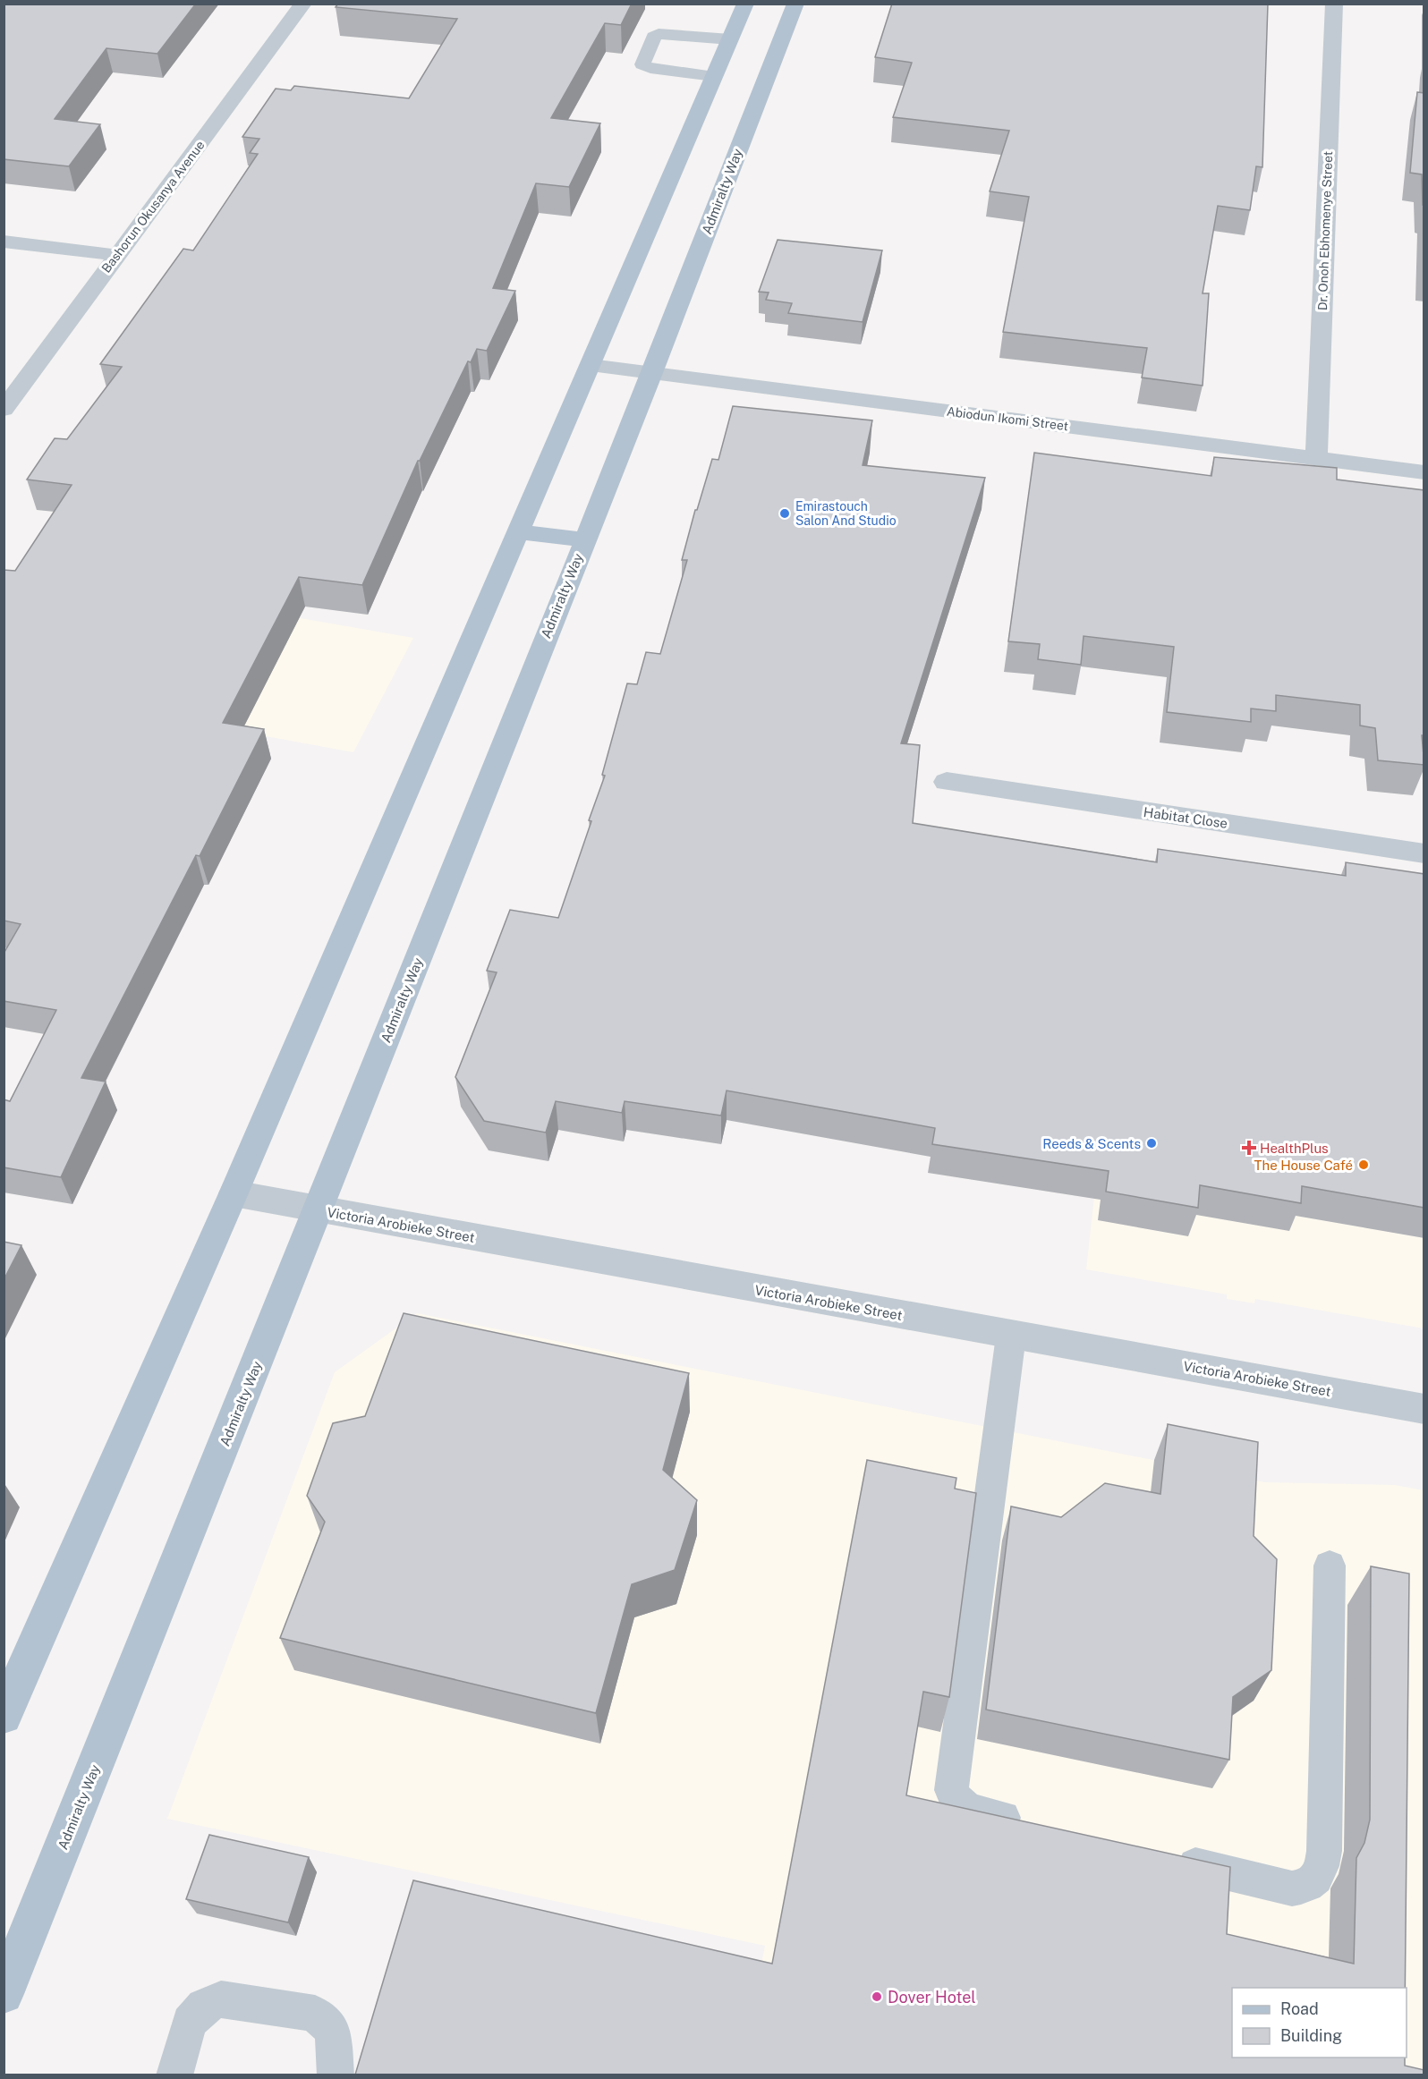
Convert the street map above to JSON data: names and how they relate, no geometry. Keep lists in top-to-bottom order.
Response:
{
  "streets": {
    "main road": ["Admiralty Way"],
    "street": [
      "Bashorun Okusanya Avenue",
      "Dr. Onoh Ebhomenye Street",
      "Abiodun Ikomi Street",
      "Habitat Close",
      "Victoria Arobieke Street"
    ]
  },
  "crossings": [
    ["Admiralty Way", "Abiodun Ikomi Street"],
    ["Admiralty Way", "Victoria Arobieke Street"],
    ["Dr. Onoh Ebhomenye Street", "Abiodun Ikomi Street"]
  ],
  "places": {
    "other": [
      "Emirastouch Salon And Studio",
      "Reeds & Scents",
      "The House Café",
      "Dover Hotel"
    ],
    "health": ["HealthPlus"]
  },
  "legend": ["Road", "Building"]
}
